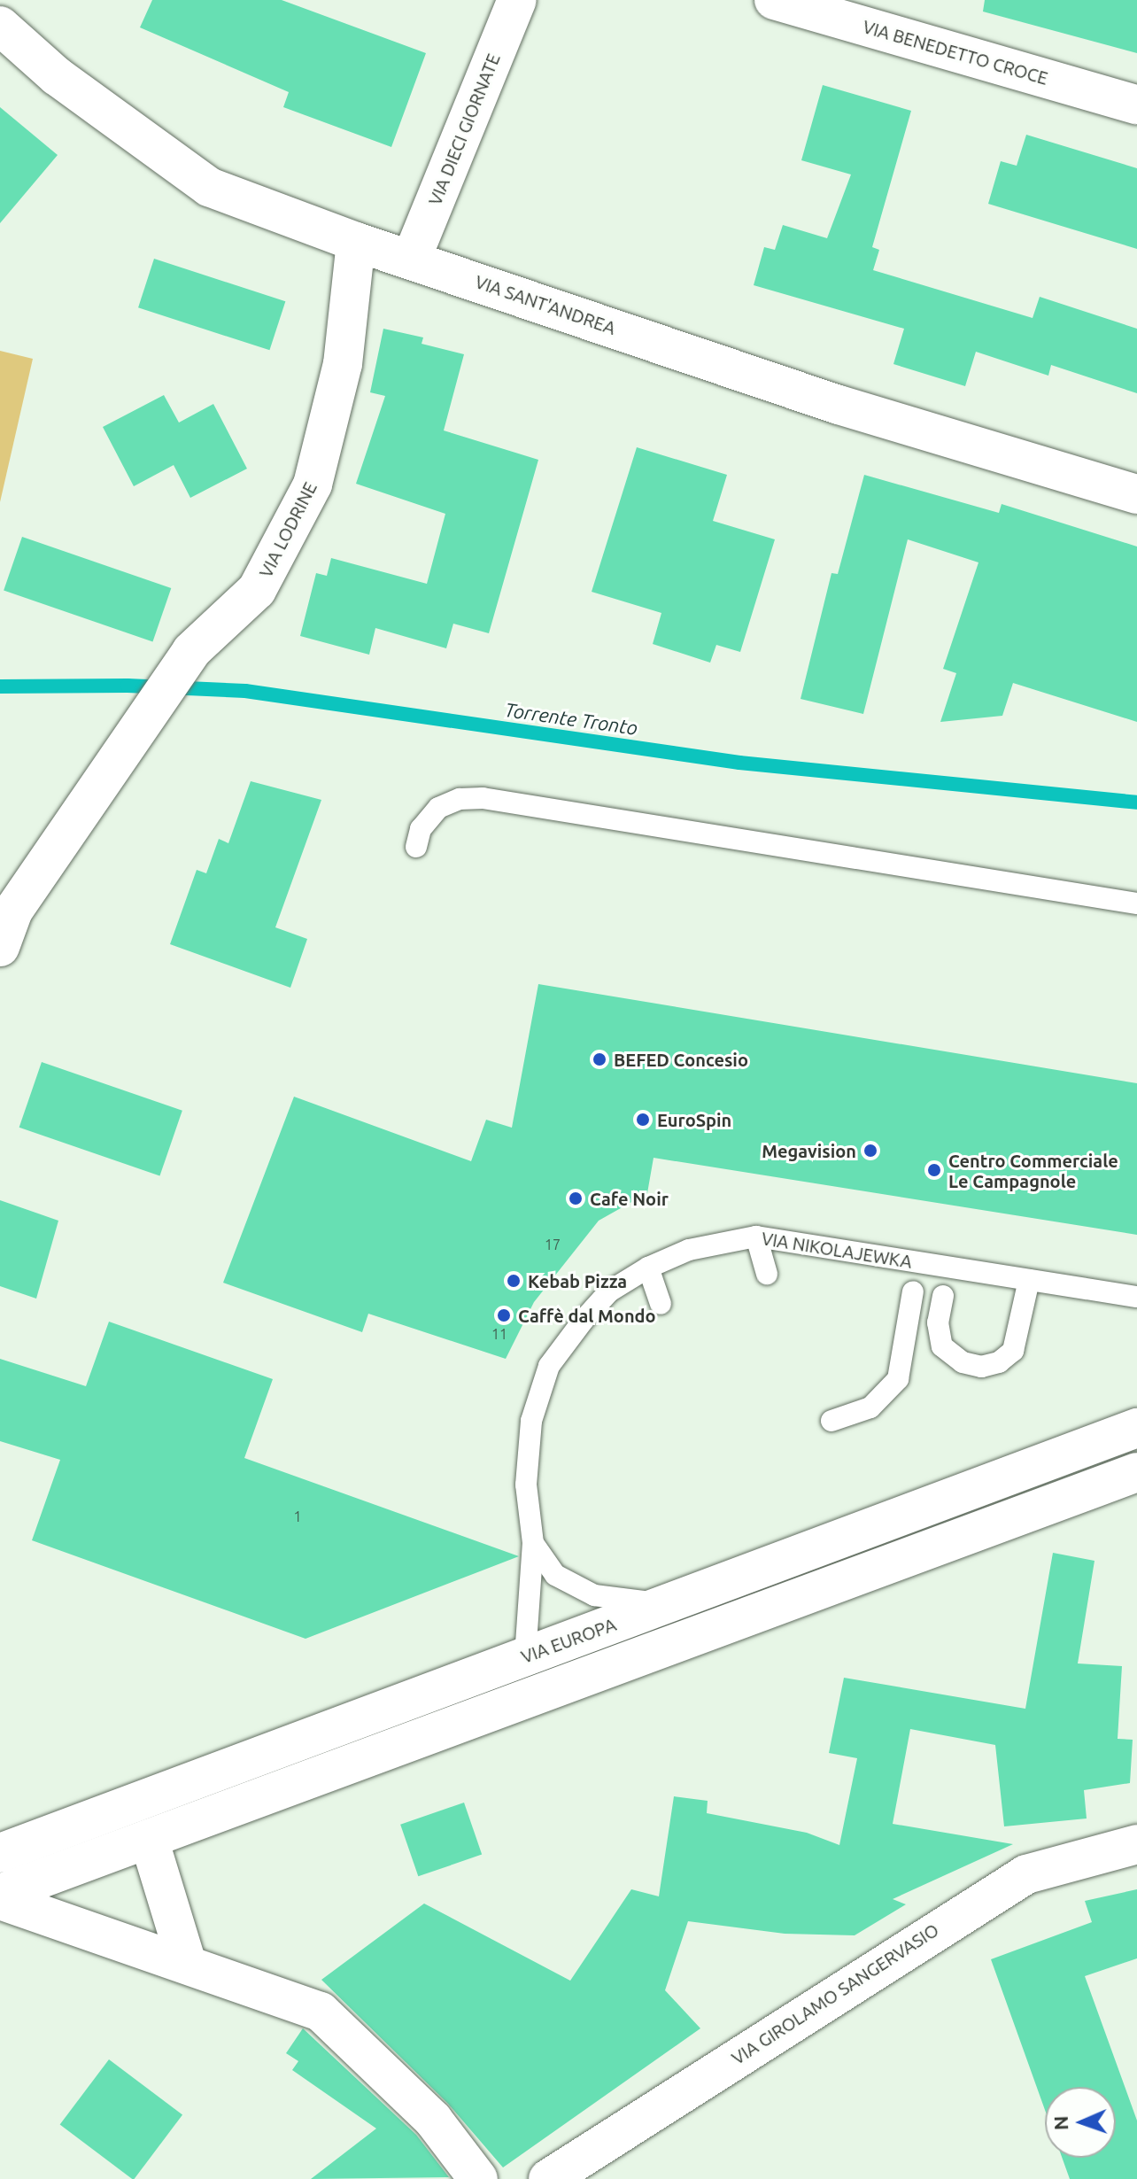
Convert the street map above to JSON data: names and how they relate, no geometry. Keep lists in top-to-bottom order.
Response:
{
  "streets": {
    "street": [
      "VIA BENEDETTO CROCE",
      "VIA DIECI GIORNATE",
      "VIA SANT'ANDREA",
      "VIA LODRINE",
      "VIA EUROPA",
      "VIA GIROLAMO SANGERVASIO"
    ],
    "lane": ["VIA NIKOLAJEWKA"]
  },
  "crossings": [
    ["VIA DIECI GIORNATE", "VIA SANT'ANDREA"],
    ["VIA SANT'ANDREA", "VIA LODRINE"],
    ["VIA NIKOLAJEWKA", "VIA EUROPA"]
  ],
  "water": ["Torrente Tronto"],
  "places": [
    "BEFED Concesio",
    "EuroSpin",
    "Megavision",
    "Centro Commerciale Le Campagnole",
    "Cafe Noir",
    "Kebab Pizza",
    "Caffè dal Mondo"
  ],
  "house_numbers": ["17", "11", "1"],
  "north": "left"
}
